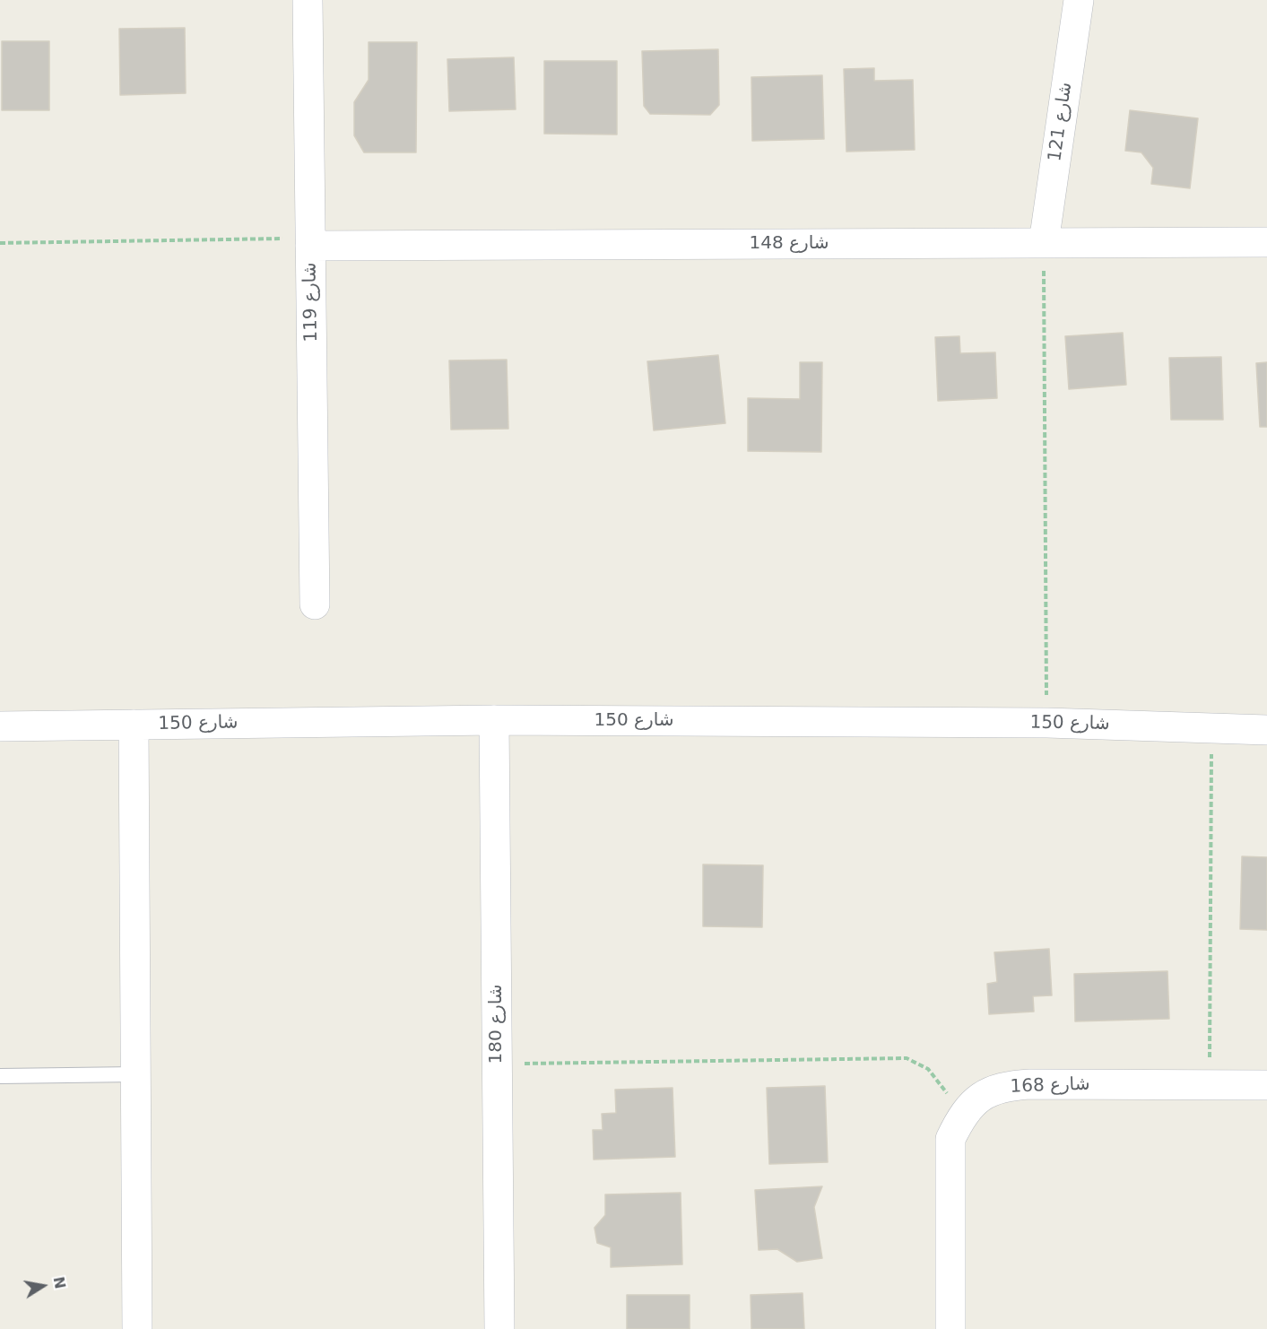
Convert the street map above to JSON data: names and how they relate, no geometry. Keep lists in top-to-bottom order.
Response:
{
  "streets": {
    "street": [
      "شارع 121",
      "شارع 148",
      "شارع 119",
      "شارع 150",
      "شارع 180",
      "شارع 168"
    ]
  },
  "crossings": [
    ["شارع 121", "شارع 148"],
    ["شارع 148", "شارع 119"],
    ["شارع 150", "شارع 180"]
  ],
  "north": "right"
}
